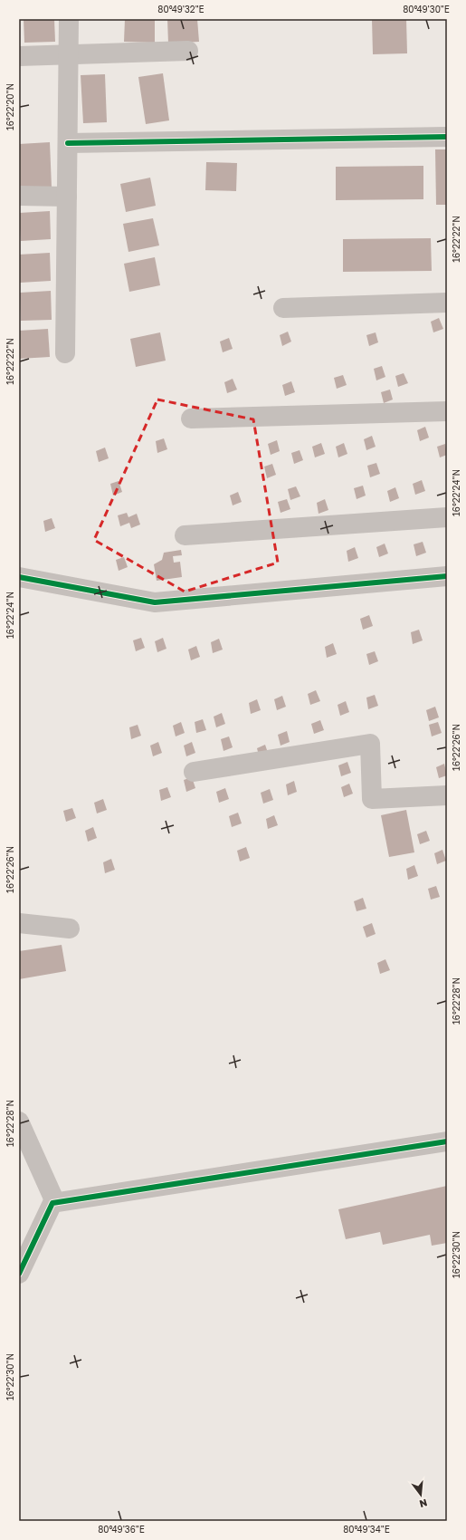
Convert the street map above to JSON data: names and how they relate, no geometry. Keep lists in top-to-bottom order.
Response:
{
  "north": "bottom",
  "coordinates": [
    "80°49'32\"E",
    "80°49'30\"E",
    "16°22'20\"N",
    "16°22'22\"N",
    "16°22'24\"N",
    "16°22'26\"N",
    "16°22'28\"N",
    "16°22'30\"N",
    "80°49'36\"E",
    "80°49'34\"E"
  ]
}
